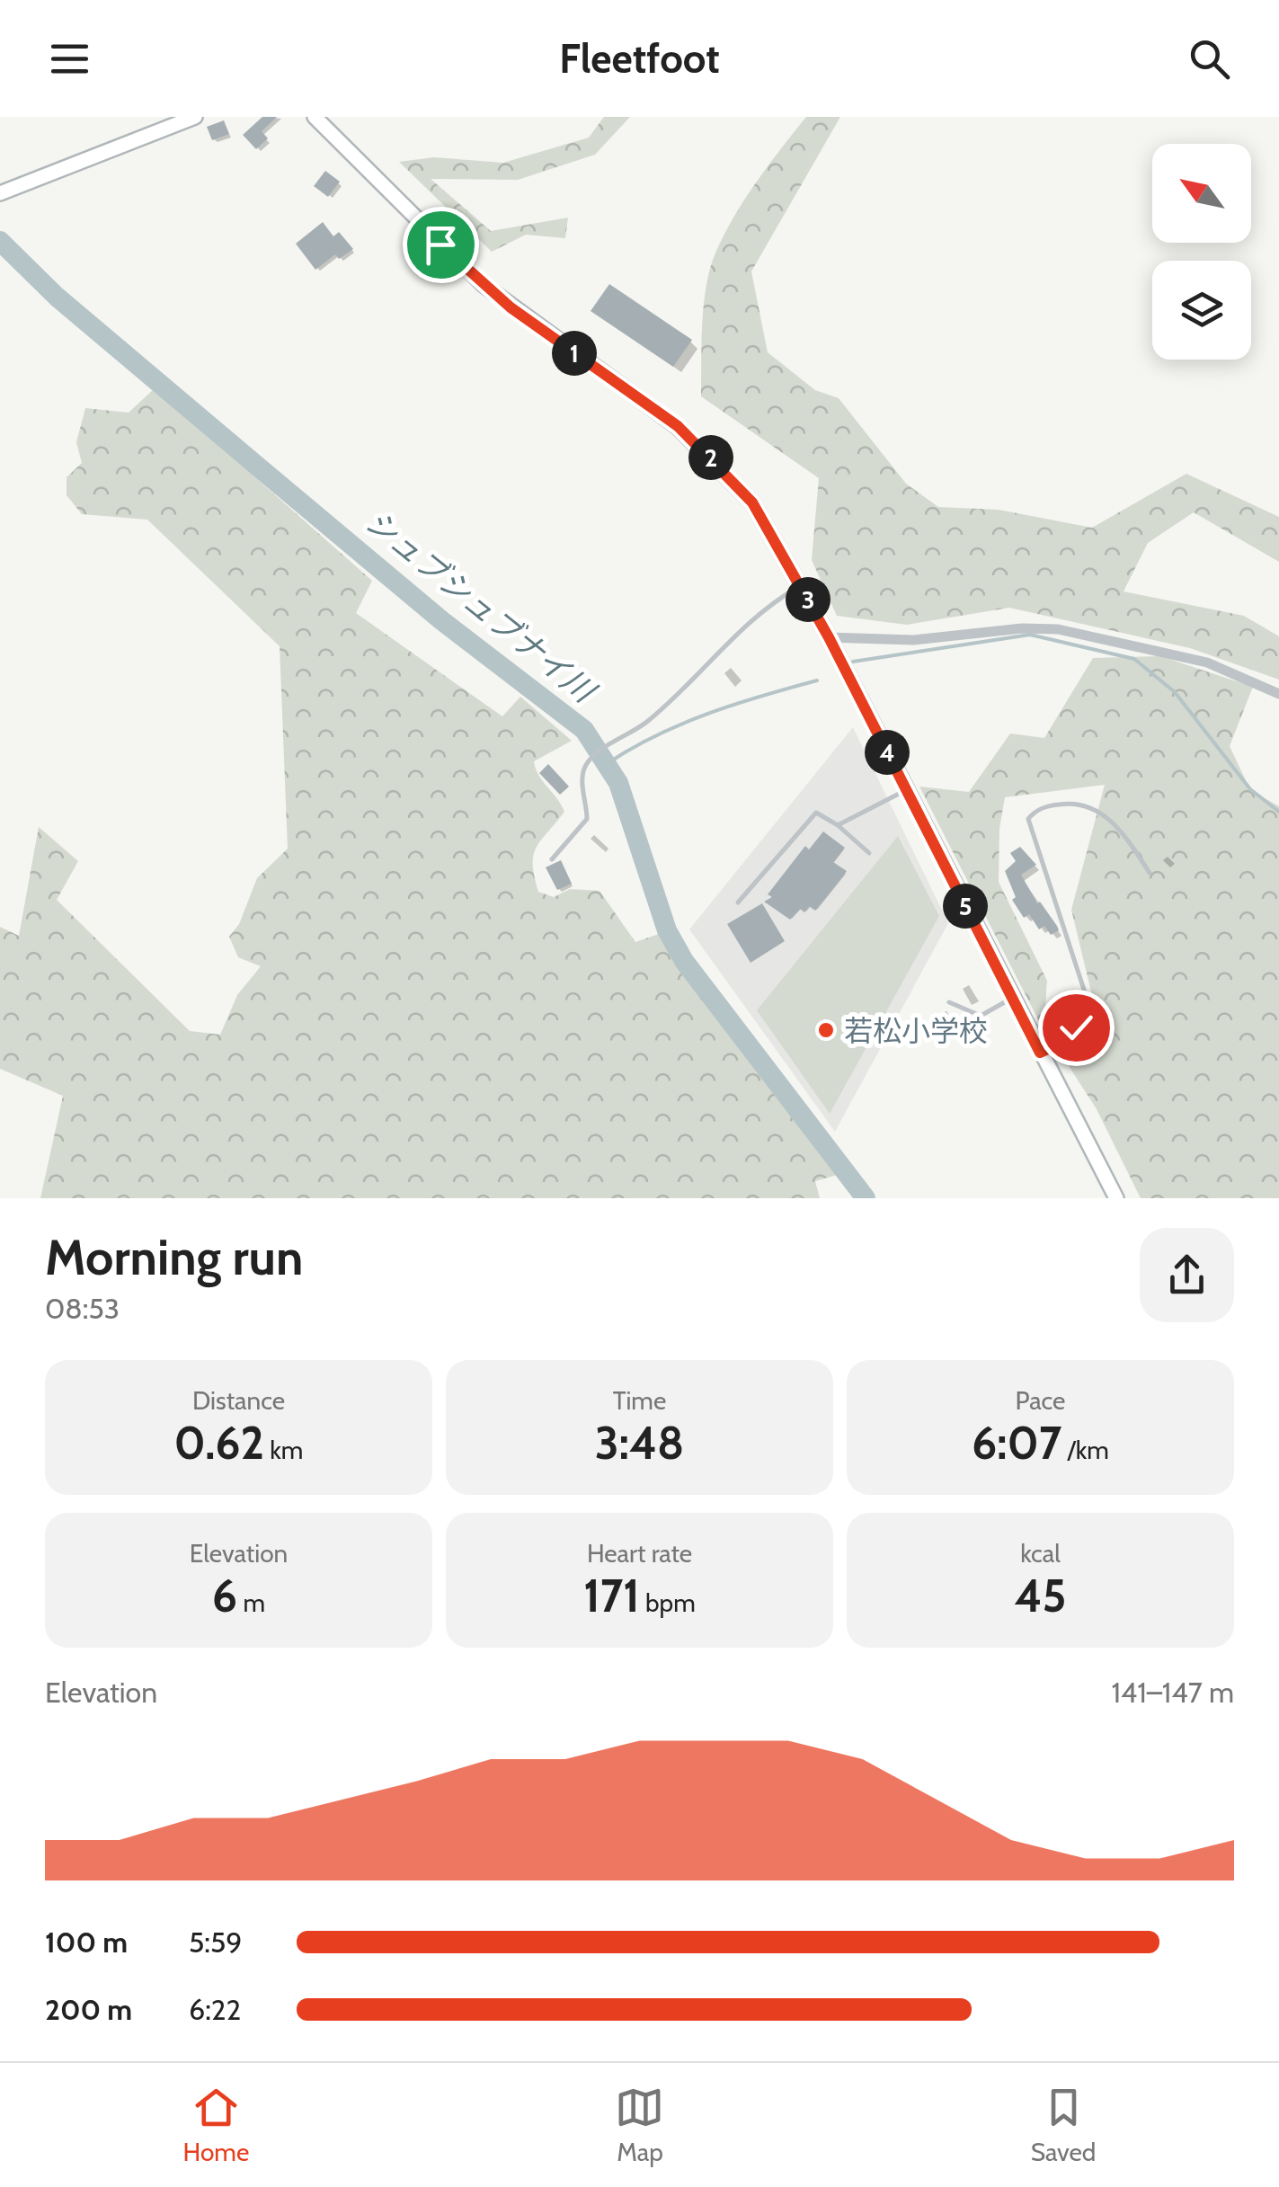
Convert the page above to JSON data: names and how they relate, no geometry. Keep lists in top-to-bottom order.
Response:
{
  "water": ["シュブシュブナイ川"],
  "places": ["若松小学校"],
  "north": "top left",
  "page": {
    "header": "Fleetfoot",
    "pins": [
      "1",
      "2",
      "3",
      "4",
      "5"
    ],
    "heading": ["Morning run", "08:53"],
    "stats": [
      ["Distance", "0.62 km"],
      ["Time", "3:48"],
      ["Pace", "6:07 /km"],
      ["Elevation", "6 m"],
      ["Heart rate", "171 bpm"],
      ["kcal", "45"]
    ],
    "chart": ["Elevation", "141–147 m"],
    "list": [
      {
        "name": "100 m",
        "note": "5:59"
      },
      {
        "name": "200 m",
        "note": "6:22"
      }
    ],
    "tabs": ["Home", "Map", "Saved"]
  }
}
